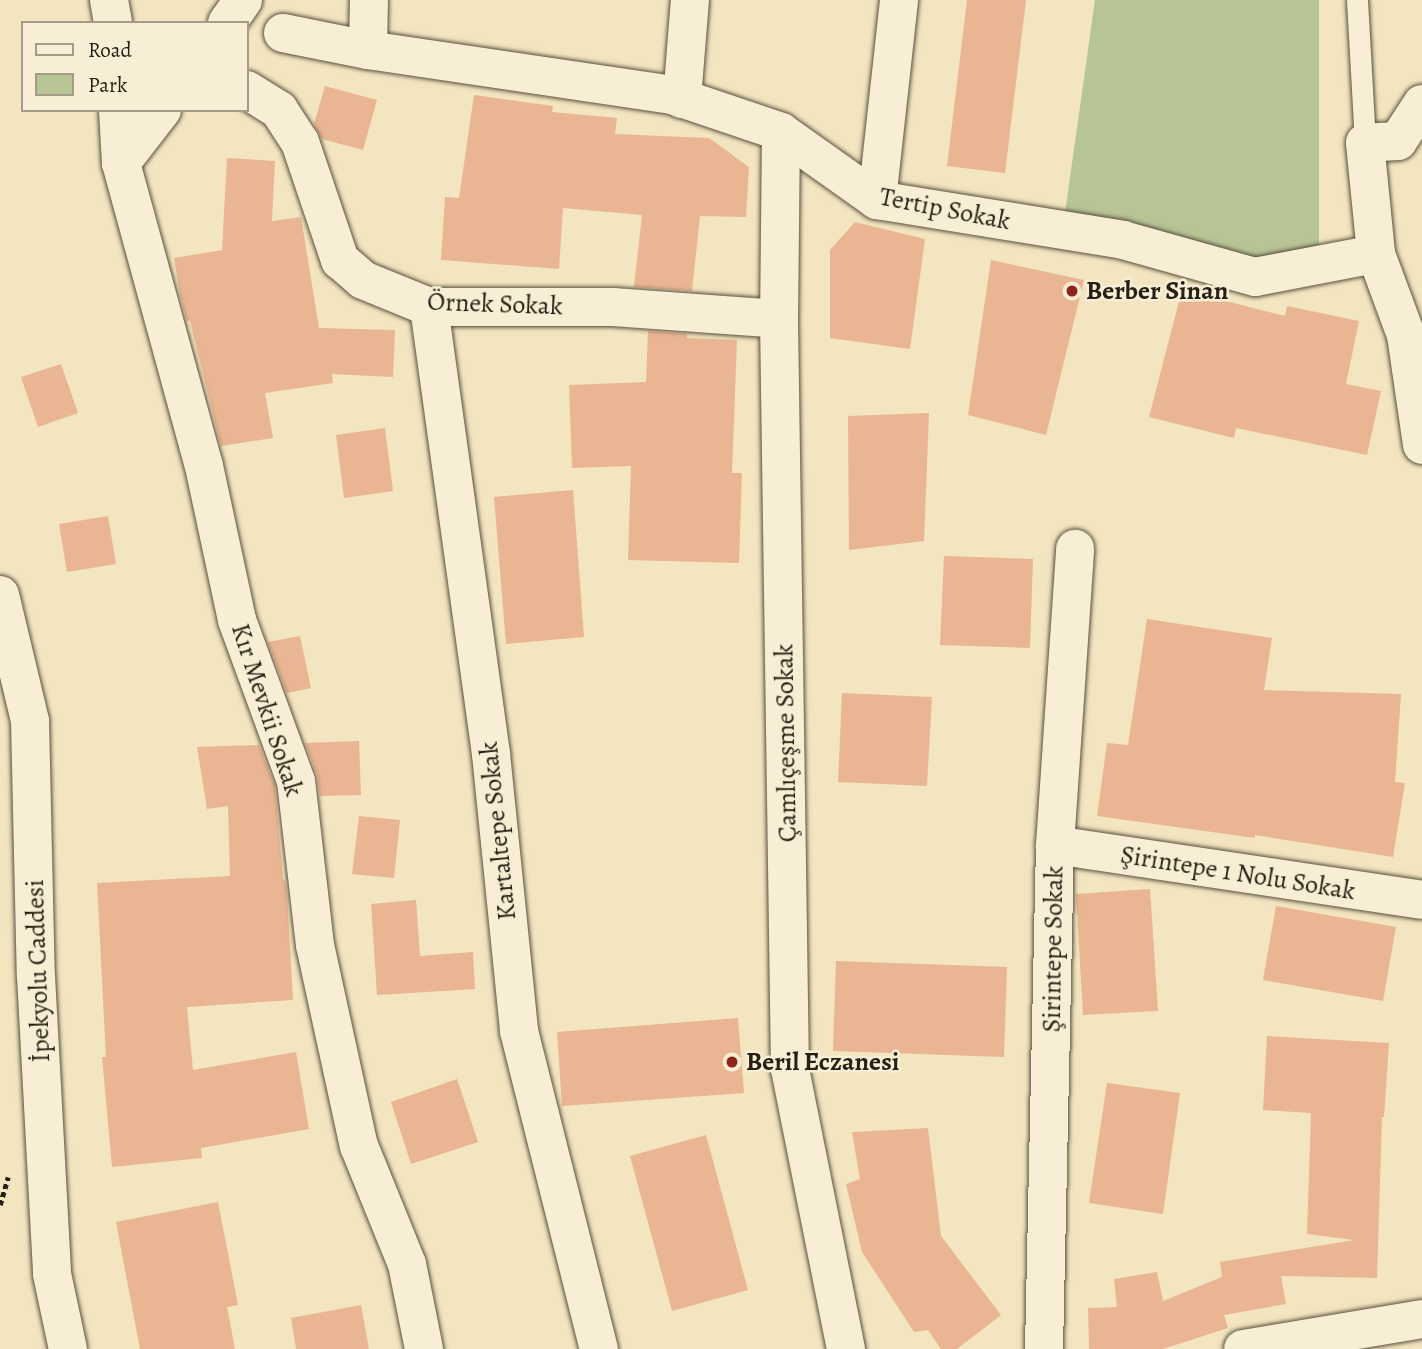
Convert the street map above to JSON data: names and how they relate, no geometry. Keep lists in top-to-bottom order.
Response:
{
  "streets": {
    "street": [
      "Tertip Sokak",
      "Örnek Sokak",
      "Kır Mevkii Sokak",
      "Çamlıçeşme Sokak",
      "Kartaltepe Sokak",
      "Şirintepe 1 Nolu Sokak",
      "Şirintepe Sokak",
      "İpekyolu Caddesi"
    ]
  },
  "crossings": [
    ["Tertip Sokak", "Çamlıçeşme Sokak"],
    ["Örnek Sokak", "Çamlıçeşme Sokak"],
    ["Örnek Sokak", "Kartaltepe Sokak"],
    ["Şirintepe 1 Nolu Sokak", "Şirintepe Sokak"]
  ],
  "places": ["Berber Sinan", "Beril Eczanesi"],
  "legend": ["Road", "Park"]
}
